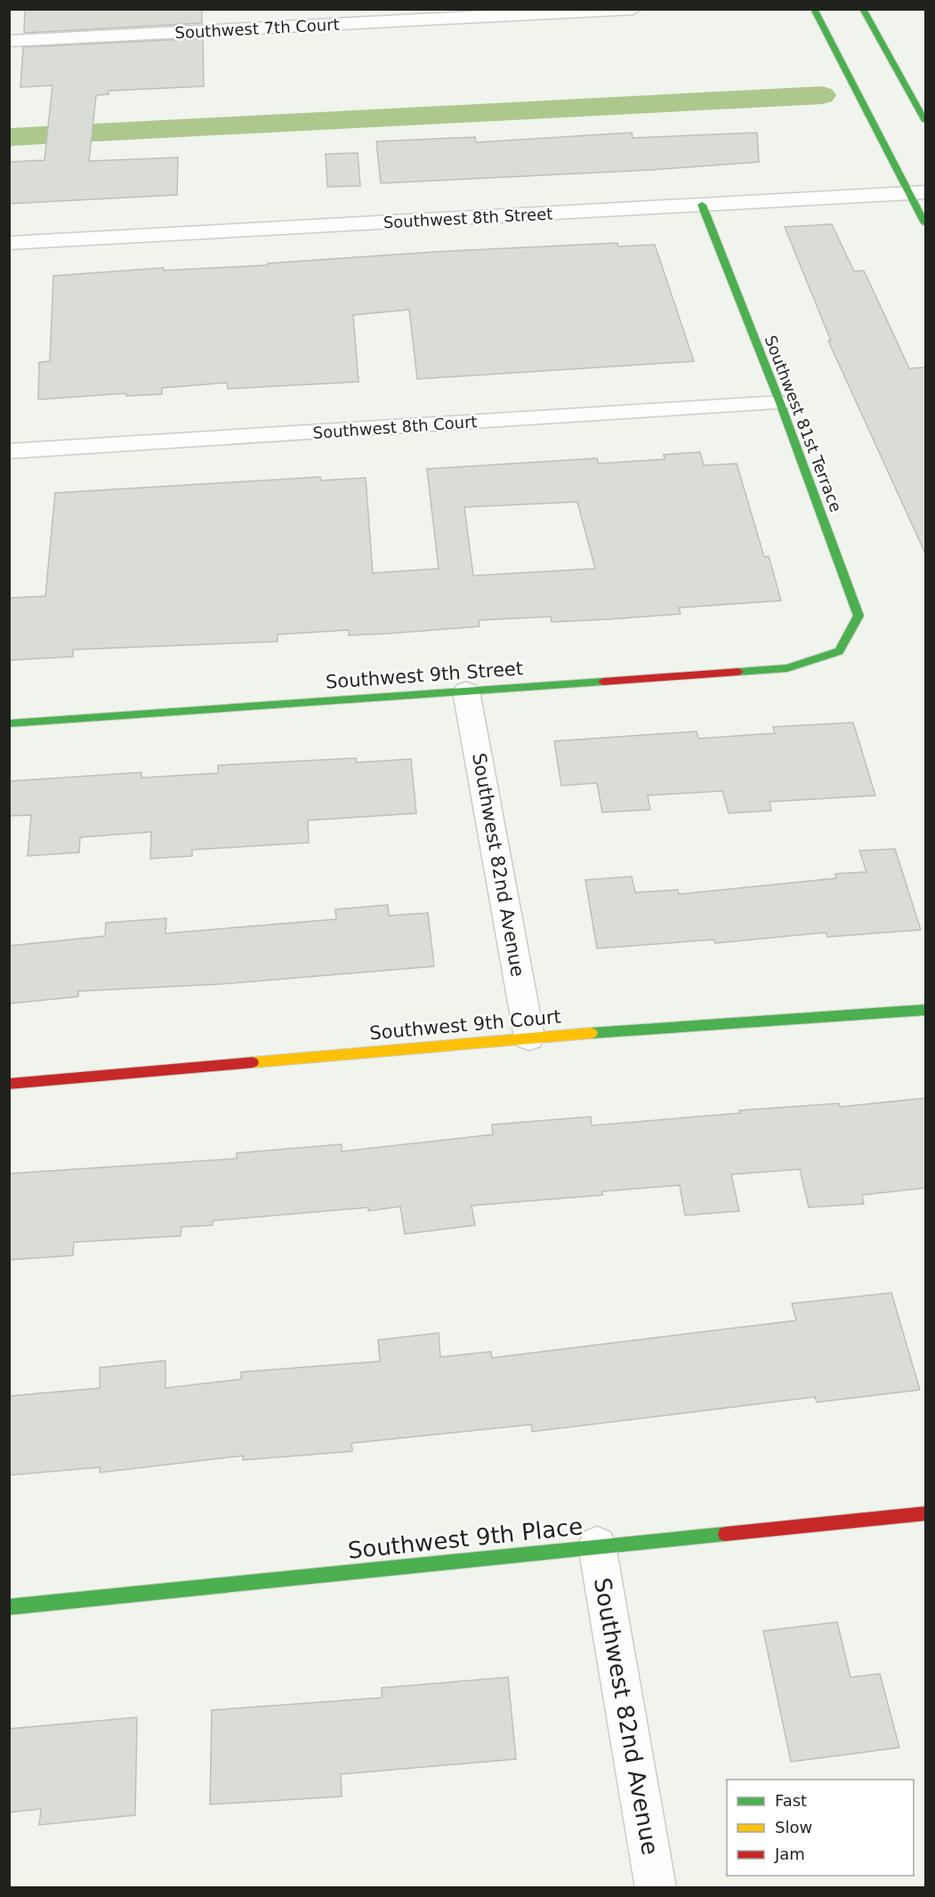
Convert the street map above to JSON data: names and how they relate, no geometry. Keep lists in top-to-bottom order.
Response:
{
  "streets": {
    "street": [
      "Southwest 7th Court",
      "Southwest 8th Street",
      "Southwest 81st Terrace",
      "Southwest 8th Court",
      "Southwest 9th Street",
      "Southwest 82nd Avenue",
      "Southwest 9th Court",
      "Southwest 9th Place"
    ]
  },
  "crossings": [
    ["Southwest 8th Street", "Southwest 81st Terrace"],
    ["Southwest 81st Terrace", "Southwest 8th Court"],
    ["Southwest 81st Terrace", "Southwest 9th Street"],
    ["Southwest 9th Street", "Southwest 82nd Avenue"],
    ["Southwest 82nd Avenue", "Southwest 9th Court"],
    ["Southwest 82nd Avenue", "Southwest 9th Place"]
  ],
  "legend": ["Fast", "Slow", "Jam"]
}
